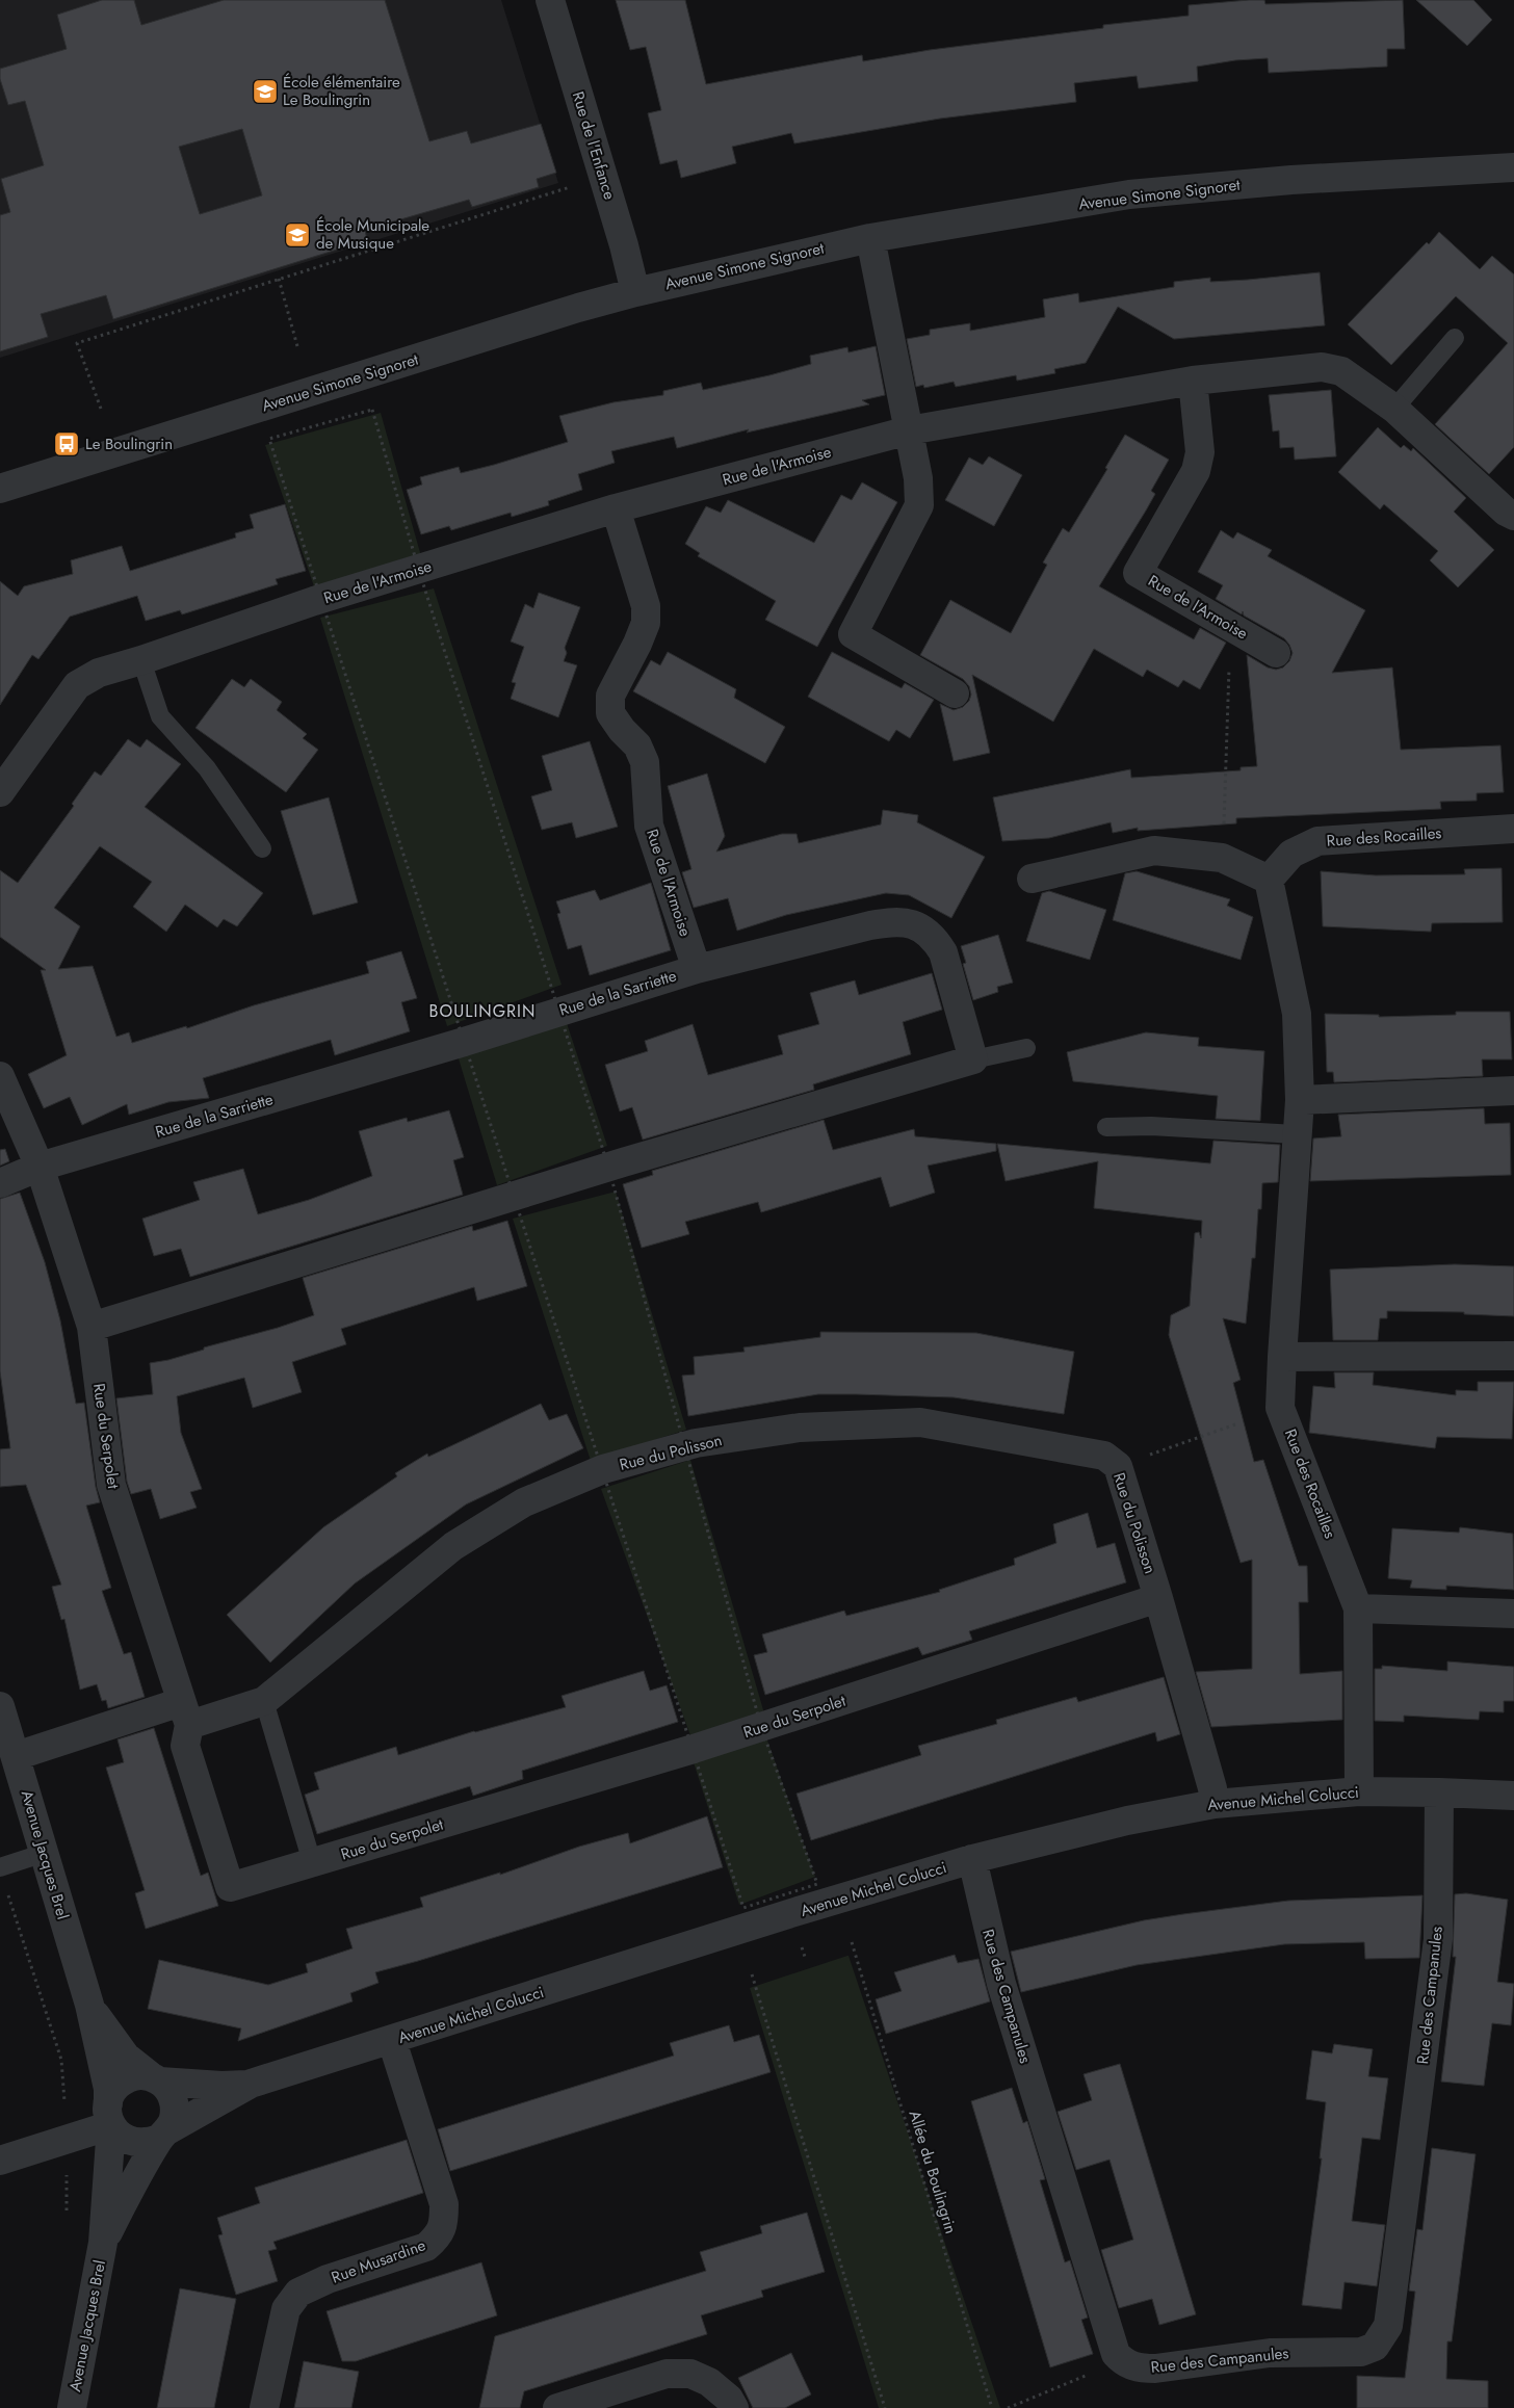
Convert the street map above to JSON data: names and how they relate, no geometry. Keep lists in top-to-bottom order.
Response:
{
  "streets": {
    "street": [
      "Rue de l'Enfance",
      "Avenue Simone Signoret",
      "Rue de l'Armoise",
      "Rue des Rocailles",
      "Rue de la Sarriette",
      "Rue du Serpolet",
      "Rue du Polisson",
      "Avenue Michel Colucci",
      "Avenue Jacques Brel",
      "Rue des Campanules",
      "Rue Musardine"
    ],
    "path": ["Allée du Boulingrin"]
  },
  "crossings": [
    ["Rue de l'Enfance", "Avenue Simone Signoret"],
    ["Rue de l'Armoise", "Rue de la Sarriette"],
    ["Rue des Rocailles", "Avenue Michel Colucci"],
    ["Rue de la Sarriette", "Rue du Serpolet"],
    ["Rue du Serpolet", "Rue du Polisson"],
    ["Rue du Polisson", "Avenue Jacques Brel"],
    ["Avenue Michel Colucci", "Avenue Jacques Brel"],
    ["Avenue Michel Colucci", "Rue des Campanules"],
    ["Avenue Michel Colucci", "Rue Musardine"]
  ],
  "districts": ["BOULINGRIN"],
  "places": {
    "school or university": ["École élémentaire Le Boulingrin", "École Municipale de Musique"],
    "bus stop": ["Le Boulingrin"]
  }
}
